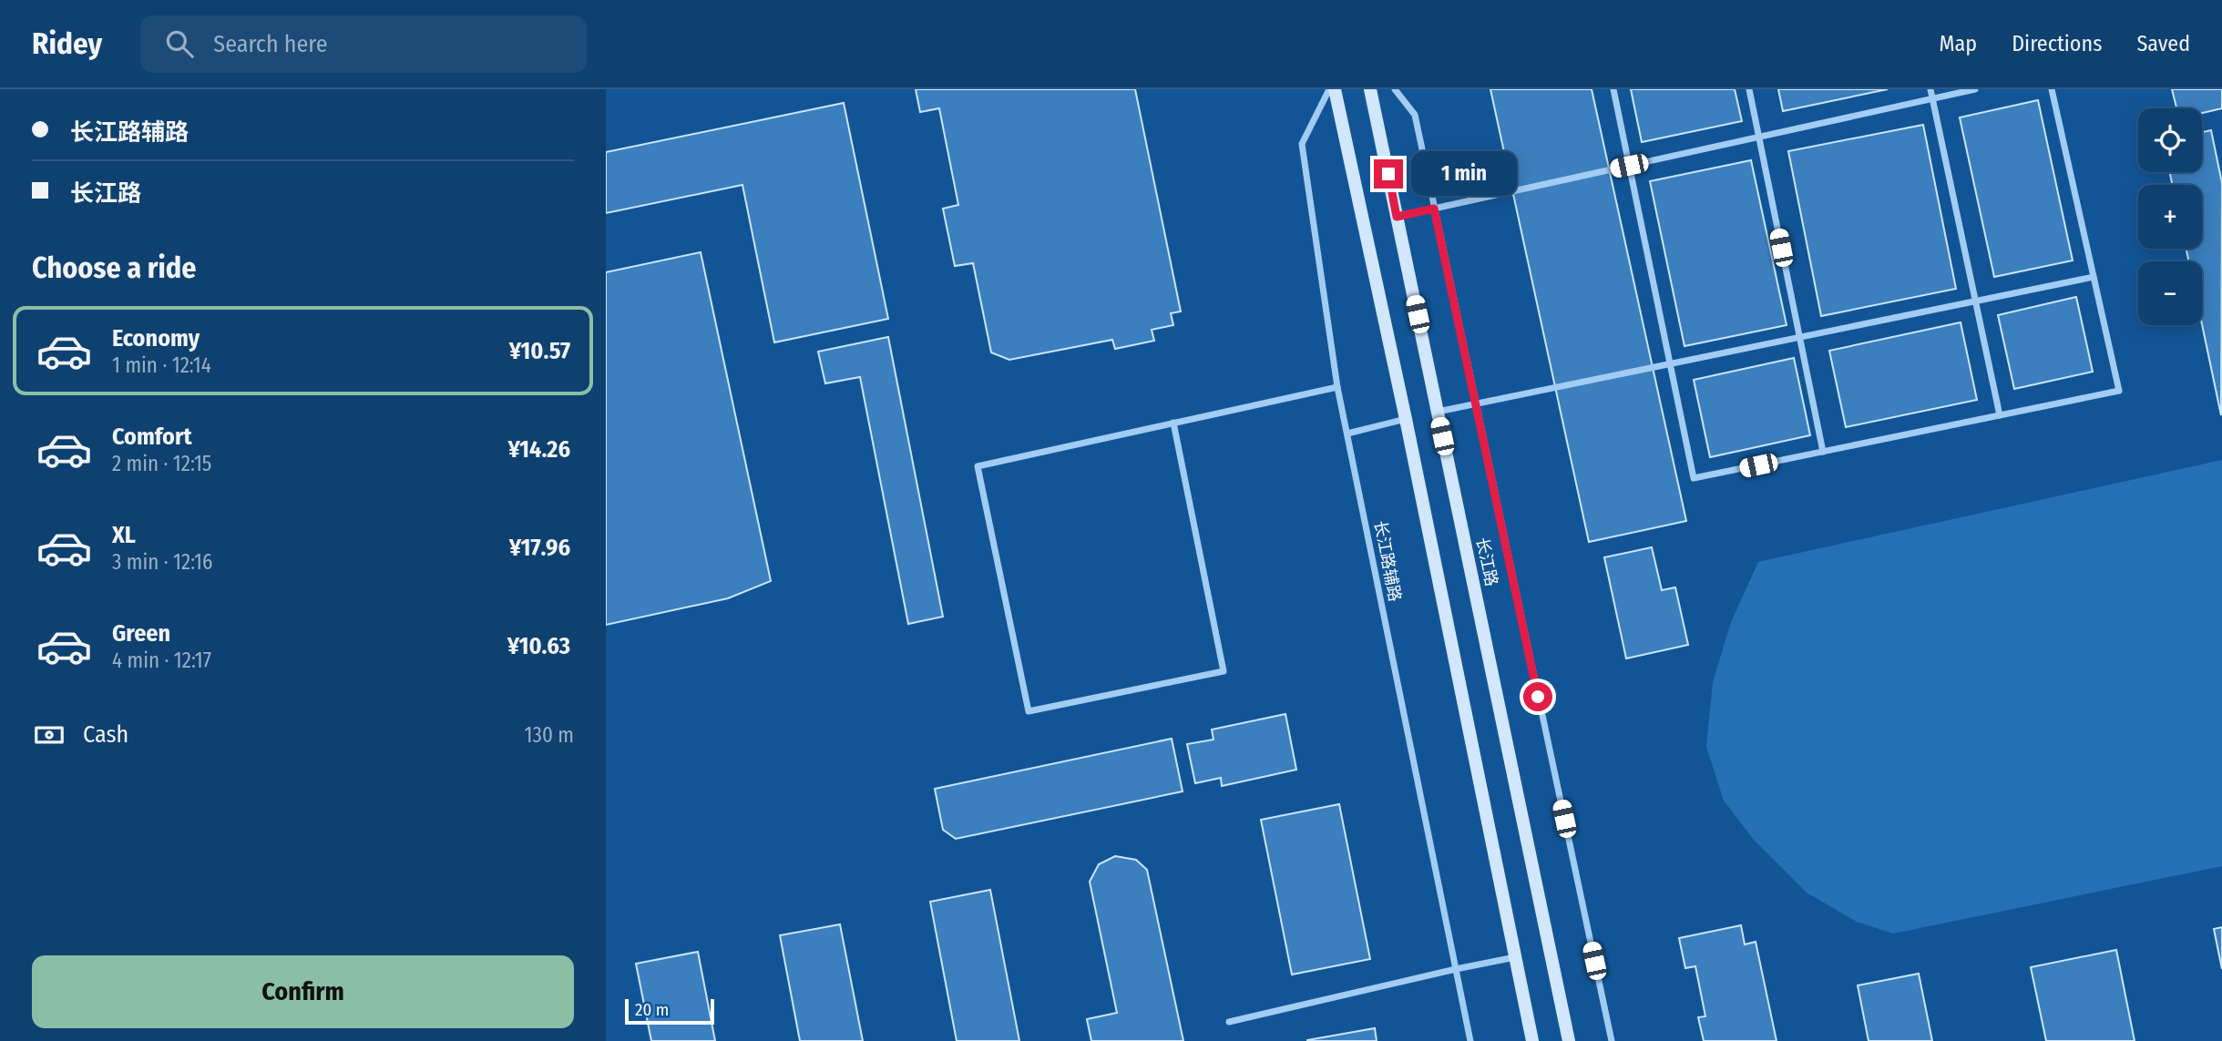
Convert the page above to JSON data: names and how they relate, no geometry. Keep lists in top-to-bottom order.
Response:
{
  "streets": {
    "main road": ["长江路"],
    "street": ["长江路辅路"]
  },
  "scale_bar": "20 m",
  "page": {
    "header": "Ridey",
    "search": "Search here",
    "nav": ["Map", "Directions", "Saved"],
    "banner": ["长江路辅路", "长江路"],
    "map_buttons": ["+", "−"],
    "bubble": "1 min",
    "heading": "Choose a ride",
    "list": [
      {
        "name": "Economy",
        "note": "1 min · 12:14",
        "value": "¥10.57"
      },
      {
        "name": "Comfort",
        "note": "2 min · 12:15",
        "value": "¥14.26"
      },
      {
        "name": "XL",
        "note": "3 min · 12:16",
        "value": "¥17.96"
      },
      {
        "name": "Green",
        "note": "4 min · 12:17",
        "value": "¥10.63"
      }
    ],
    "pay": ["Cash", "130 m"],
    "buttons": "Confirm",
    "scale": "20 m"
  }
}
